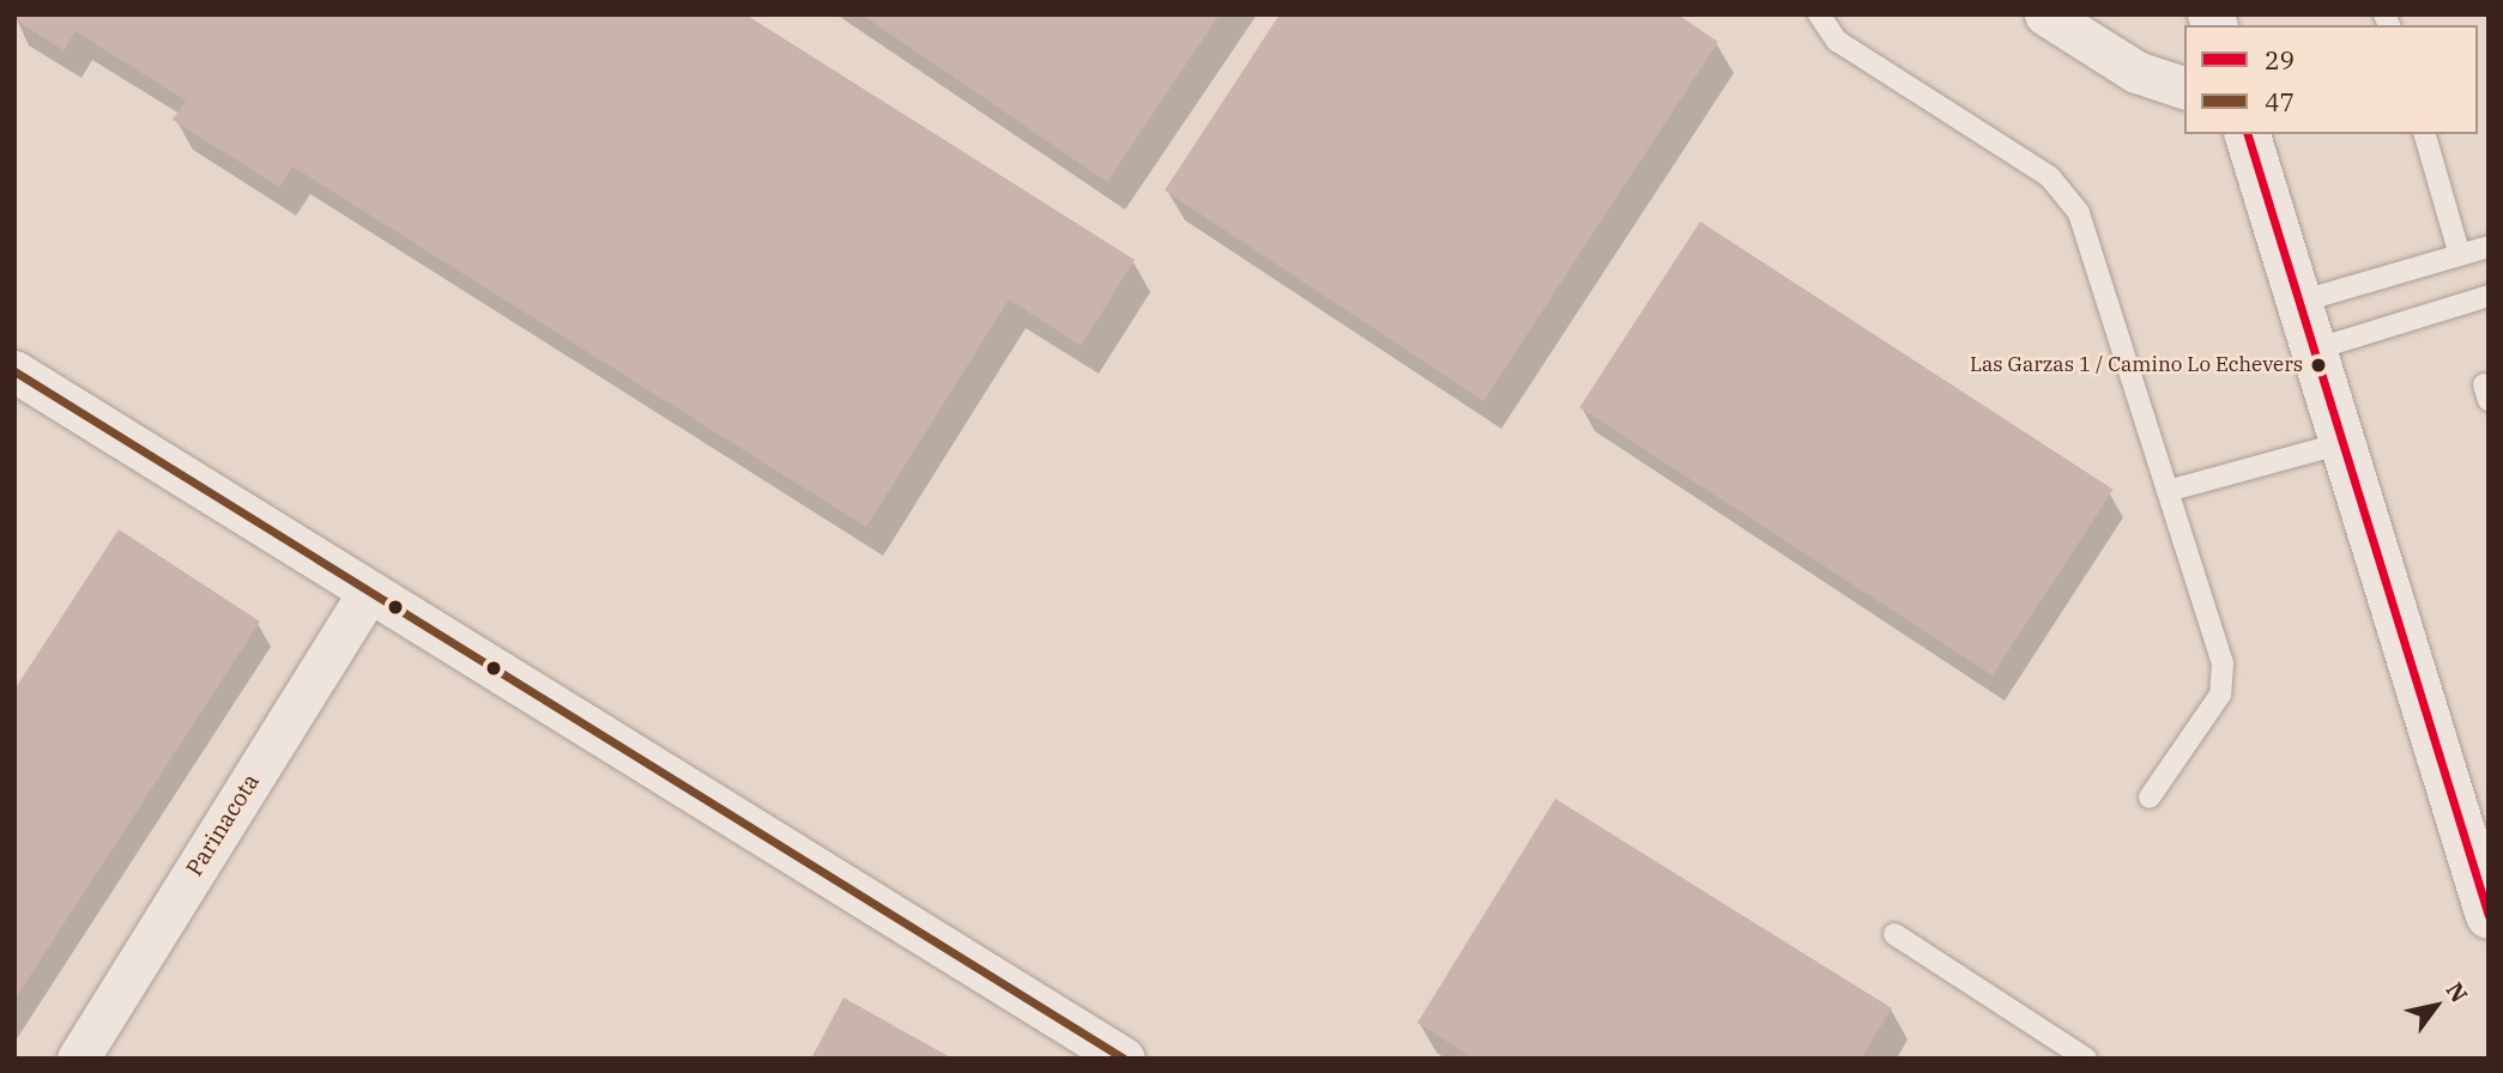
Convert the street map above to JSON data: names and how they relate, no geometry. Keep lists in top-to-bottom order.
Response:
{
  "streets": {
    "street": ["Parinacota"]
  },
  "places": ["Las Garzas 1 / Camino Lo Echevers"],
  "lines": ["transit line 29", "transit line 47"],
  "legend": ["29", "47"],
  "north": "top right"
}
